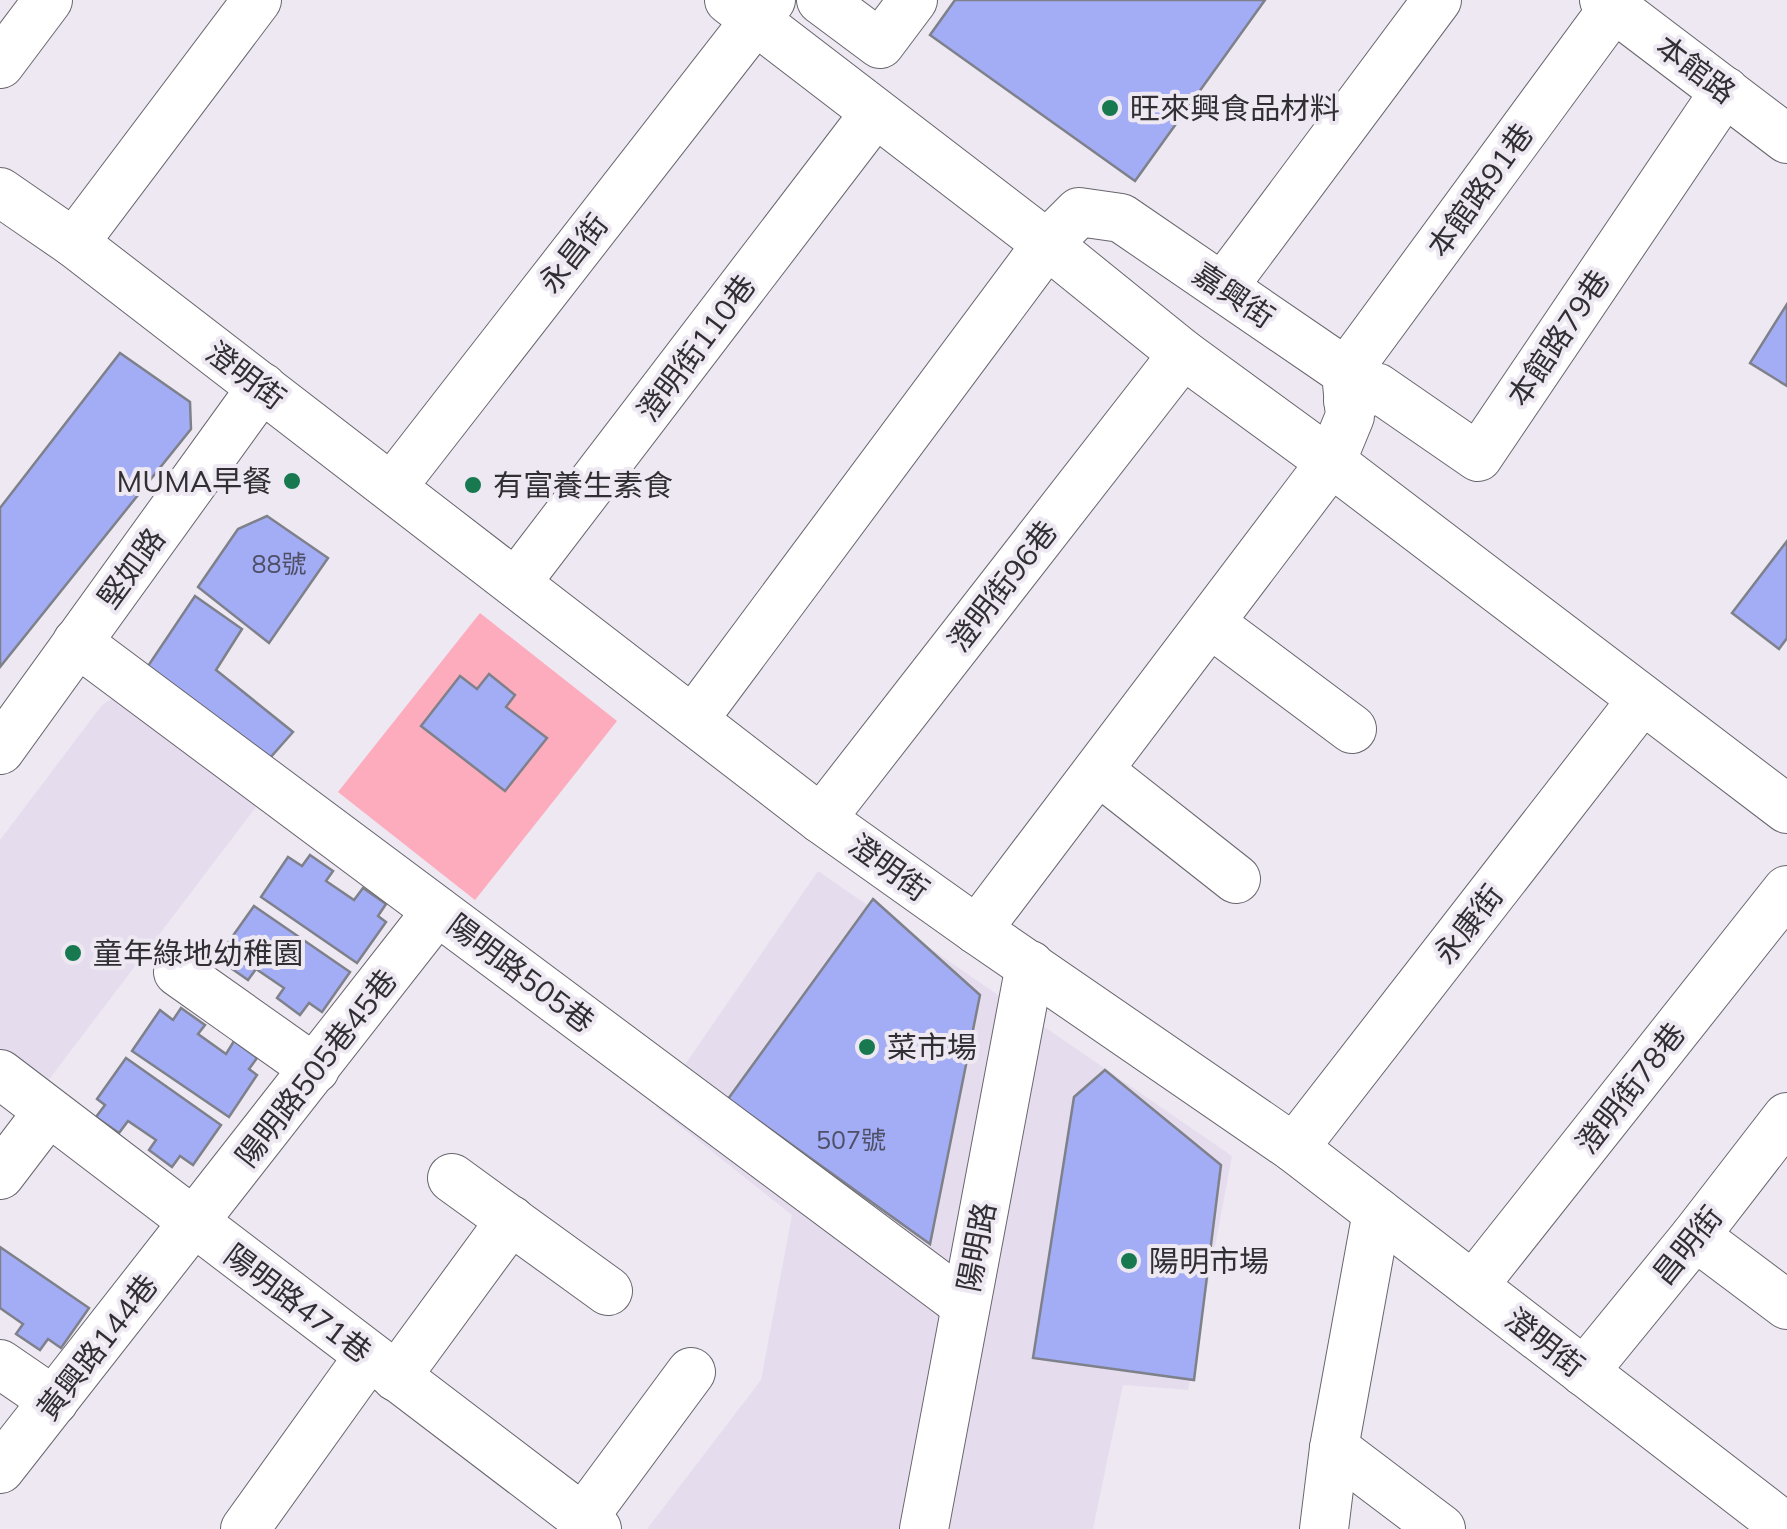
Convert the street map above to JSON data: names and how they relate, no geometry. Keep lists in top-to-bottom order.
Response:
{
  "streets": {
    "street": [
      "本館路",
      "本館路91巷",
      "永昌街",
      "嘉興街",
      "本館路79巷",
      "澄明街110巷",
      "澄明街",
      "堅如路",
      "澄明街96巷",
      "永康街",
      "陽明路505巷",
      "陽明路505巷45巷",
      "澄明街78巷",
      "昌明街",
      "陽明路",
      "陽明路471巷",
      "黃興路144巷"
    ]
  },
  "crossings": [
    ["本館路", "本館路91巷"],
    ["本館路", "本館路79巷"],
    ["本館路91巷", "嘉興街"],
    ["本館路91巷", "本館路79巷"],
    ["永昌街", "澄明街"],
    ["嘉興街", "本館路79巷"],
    ["嘉興街", "澄明街"],
    ["澄明街110巷", "澄明街"],
    ["澄明街", "堅如路"],
    ["澄明街", "澄明街96巷"],
    ["澄明街", "永康街"],
    ["澄明街", "澄明街78巷"],
    ["澄明街", "昌明街"],
    ["澄明街", "陽明路"],
    ["堅如路", "陽明路505巷"],
    ["陽明路505巷", "陽明路505巷45巷"],
    ["陽明路505巷", "陽明路"],
    ["陽明路505巷45巷", "陽明路471巷"],
    ["陽明路505巷45巷", "黃興路144巷"],
    ["陽明路471巷", "黃興路144巷"]
  ],
  "places": [
    "旺來興食品材料",
    "MUMA早餐",
    "有富養生素食",
    "童年綠地幼稚園",
    "菜市場",
    "陽明市場"
  ],
  "house_numbers": ["88號", "507號"]
}
